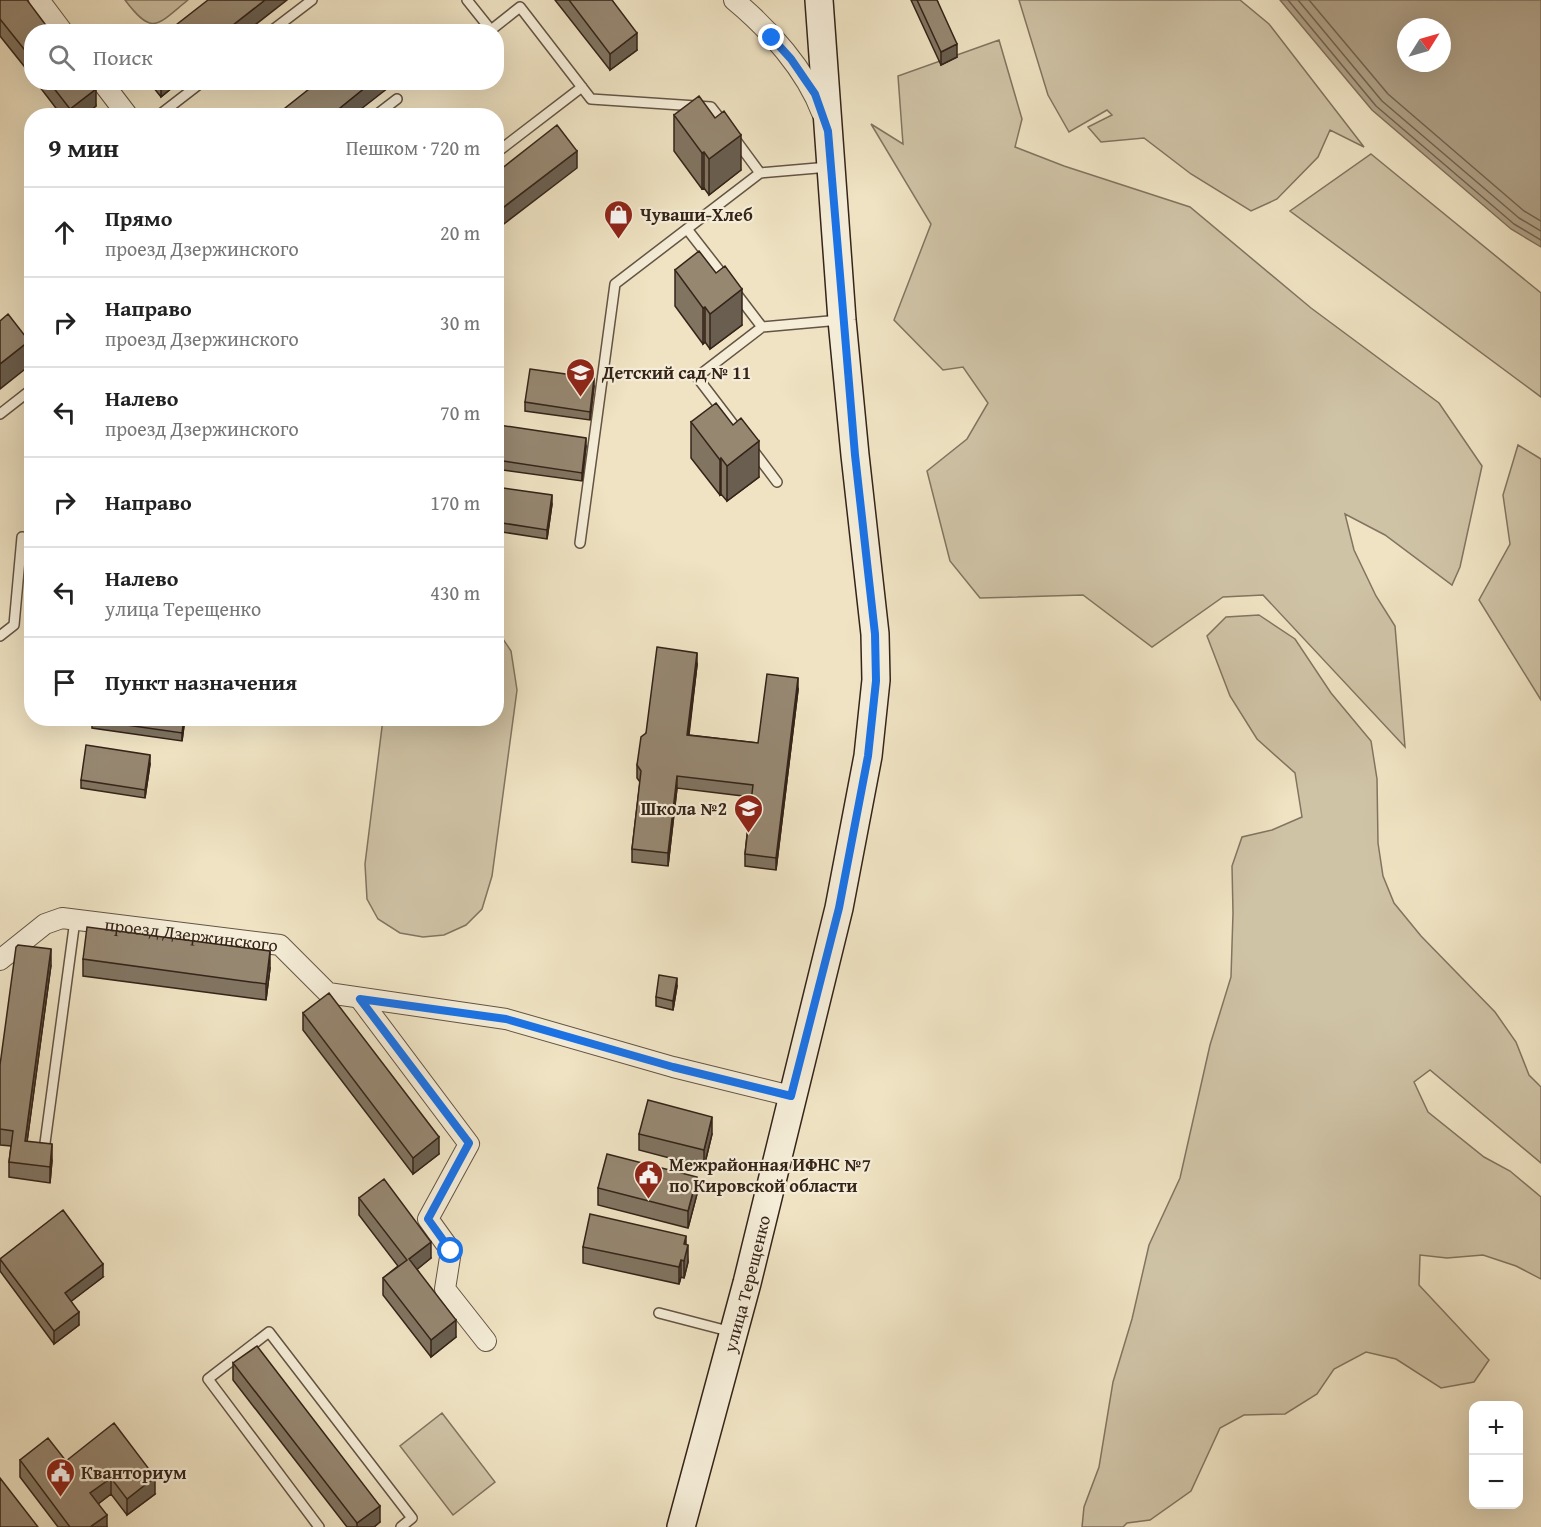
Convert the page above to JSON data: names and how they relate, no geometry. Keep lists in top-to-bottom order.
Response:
{
  "streets": {
    "street": ["проезд Дзержинского", "улица Терещенко"]
  },
  "crossings": [
    ["проезд Дзержинского", "улица Терещенко"]
  ],
  "places": {
    "shop": ["Чуваши-Хлеб"],
    "school or university": ["Детский сад № 11", "Школа №2"],
    "public building": ["Межрайонная ИФНС №7 по Кировской области", "Кванториум"]
  },
  "north": "top right",
  "page": {
    "search": "Поиск",
    "heading": ["9 мин", "Пешком · 720 m"],
    "list": [
      ["Прямо", "проезд Дзержинского", "20 m"],
      ["Направо", "проезд Дзержинского", "30 m"],
      ["Налево", "проезд Дзержинского", "70 m"],
      ["Направо", "170 m"],
      ["Налево", "улица Терещенко", "430 m"],
      "Пункт назначения"
    ],
    "map_buttons": ["+", "−"]
  }
}
